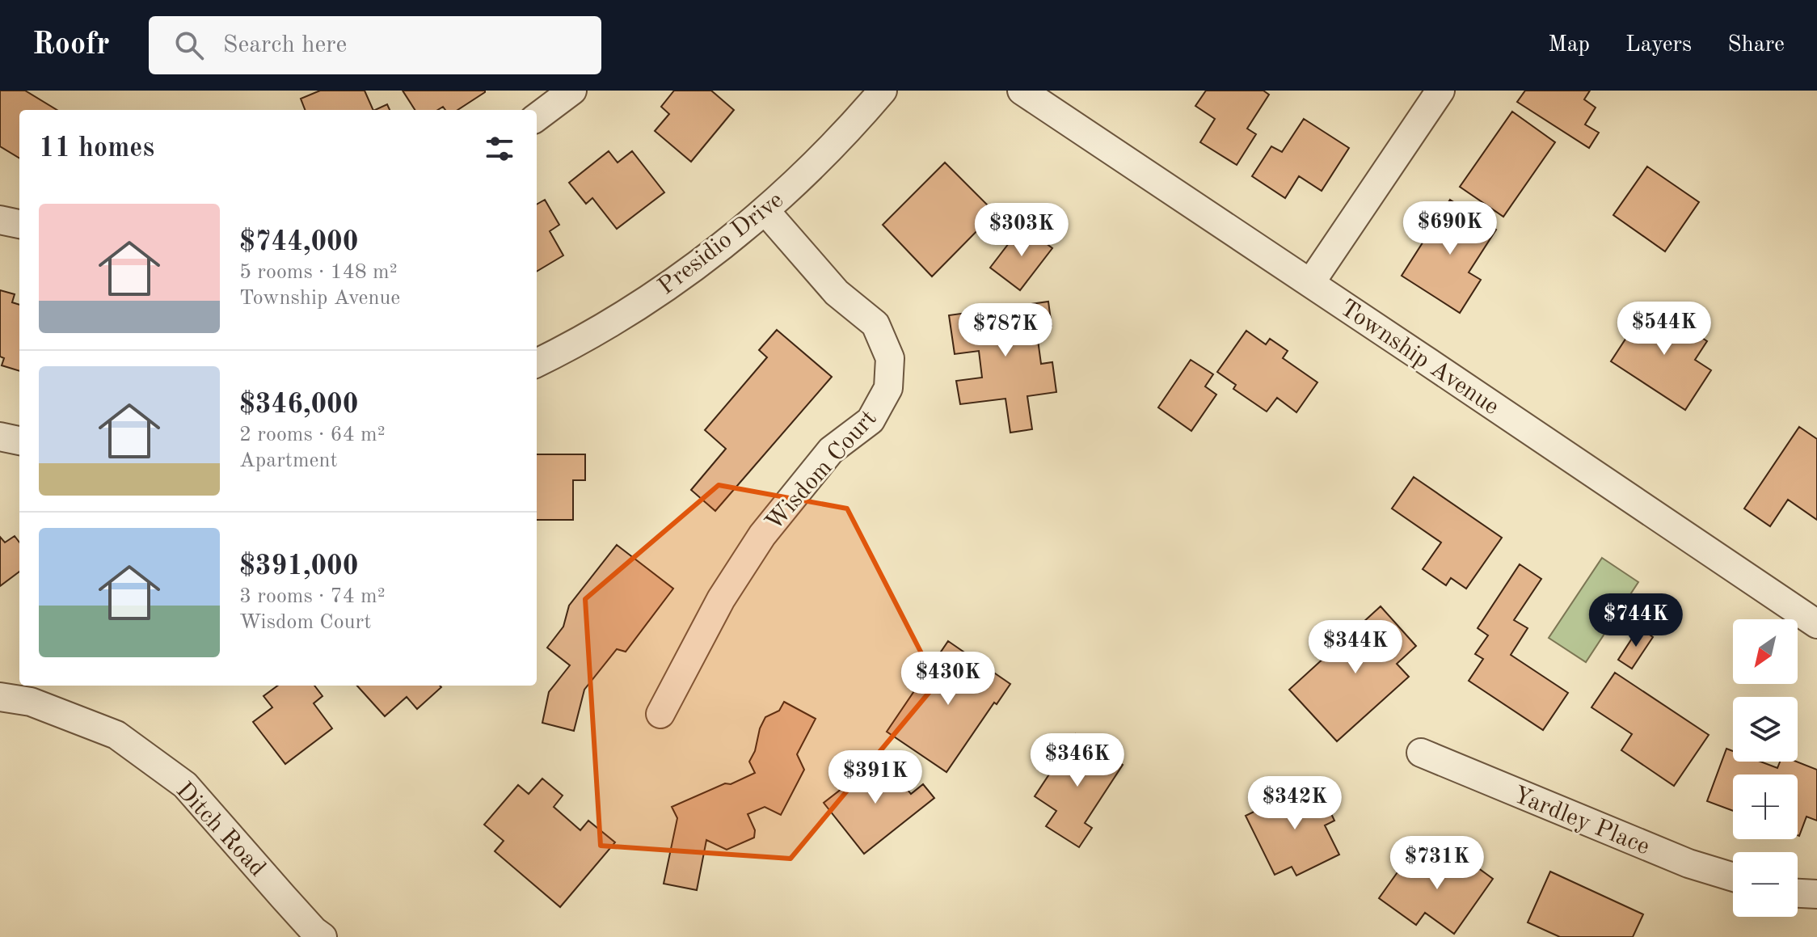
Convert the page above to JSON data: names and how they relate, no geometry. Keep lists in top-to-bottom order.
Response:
{
  "streets": {
    "street": [
      "Presidio Drive",
      "Township Avenue",
      "Wisdom Court",
      "Yardley Place",
      "Ditch Road"
    ]
  },
  "crossings": [
    ["Presidio Drive", "Wisdom Court"]
  ],
  "north": "bottom left",
  "page": {
    "header": "Roofr",
    "search": "Search here",
    "nav": ["Map", "Layers", "Share"],
    "heading": "11 homes",
    "list": [
      {
        "name": "$744,000",
        "note": "5 rooms · 148 m² · Township Avenue"
      },
      {
        "name": "$346,000",
        "note": "2 rooms · 64 m² · Apartment"
      },
      {
        "name": "$391,000",
        "note": "3 rooms · 74 m² · Wisdom Court"
      }
    ],
    "price": [
      "$690K",
      "$303K",
      "$544K",
      "$787K",
      "$744K",
      "$344K",
      "$430K",
      "$346K",
      "$391K",
      "$342K",
      "$731K"
    ],
    "map_buttons": ["+", "−"]
  }
}
